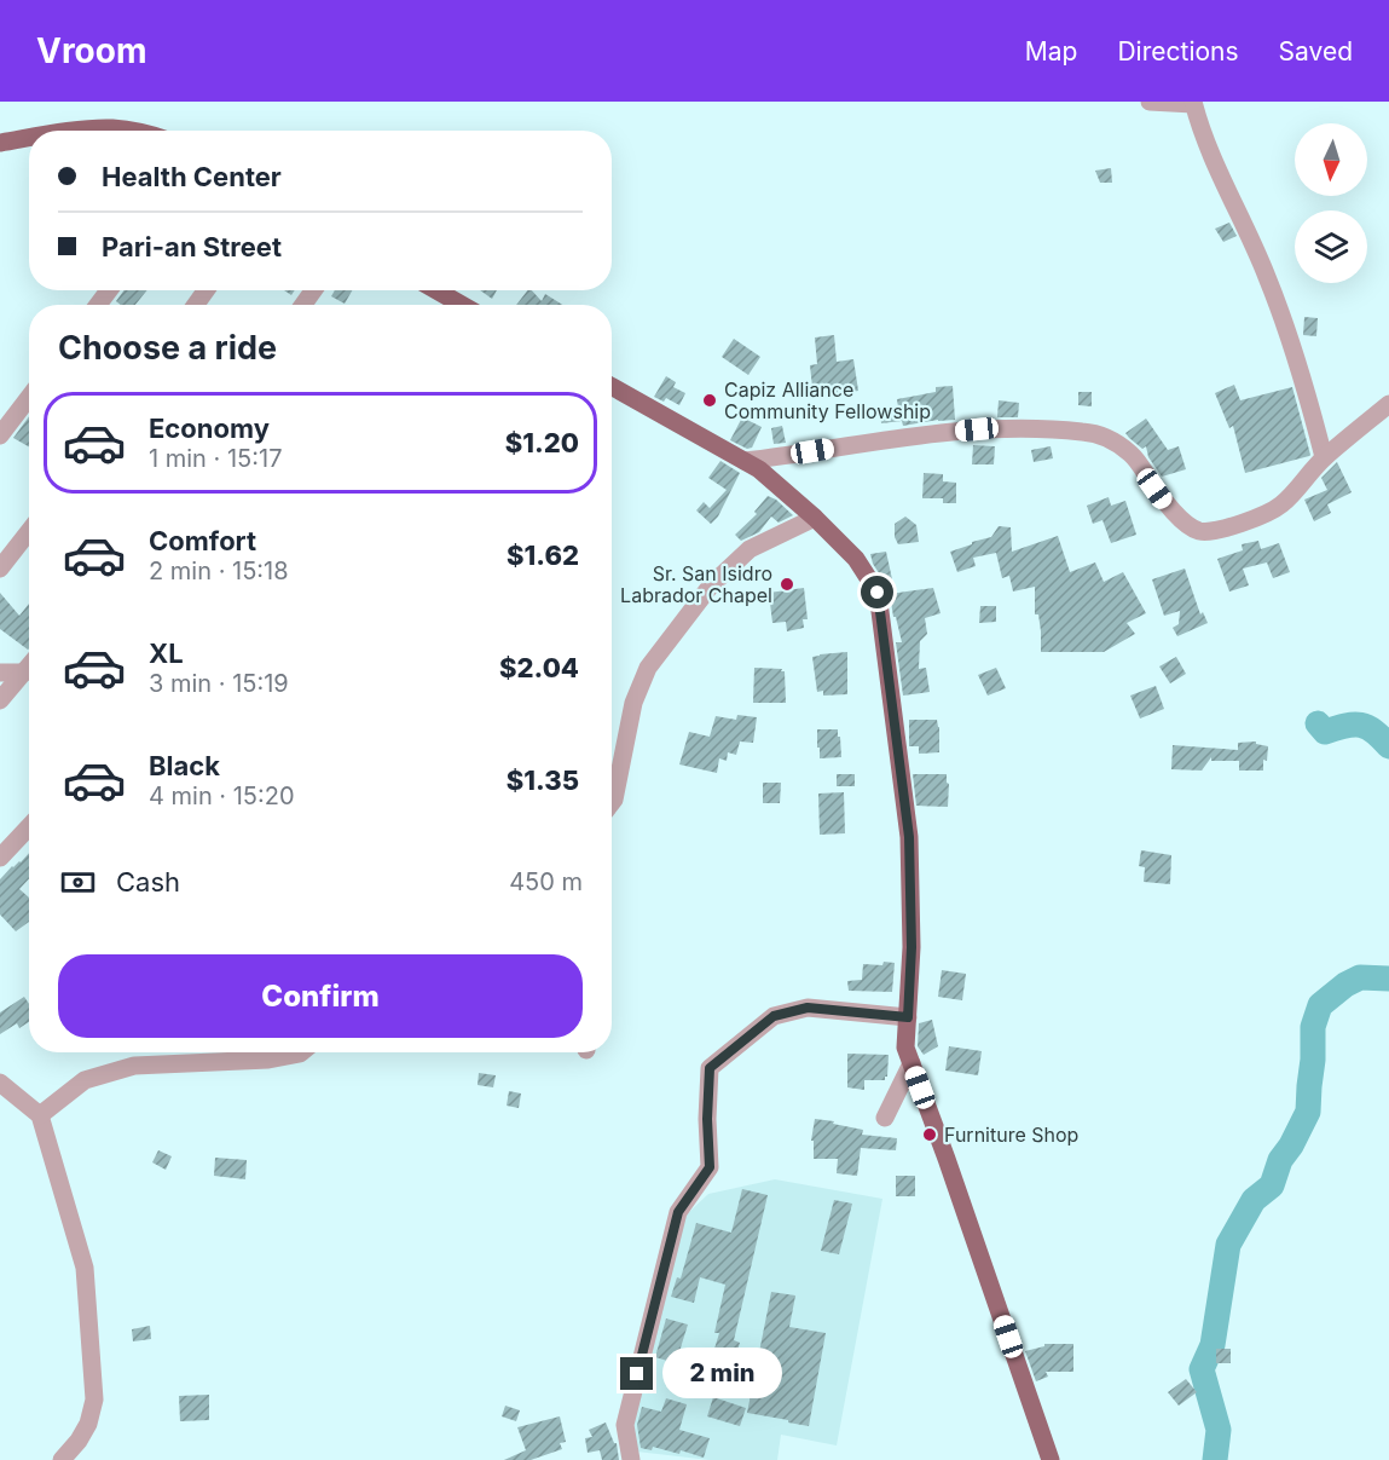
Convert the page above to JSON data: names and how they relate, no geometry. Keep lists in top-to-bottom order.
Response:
{
  "places": ["Capiz Alliance Community Fellowship", "Sr. San Isidro Labrador Chapel", "Furniture Shop"],
  "north": "bottom",
  "page": {
    "header": "Vroom",
    "nav": ["Map", "Directions", "Saved"],
    "banner": ["Health Center", "Pari-an Street"],
    "heading": "Choose a ride",
    "list": [
      {
        "name": "Economy",
        "note": "1 min · 15:17",
        "value": "$1.20"
      },
      {
        "name": "Comfort",
        "note": "2 min · 15:18",
        "value": "$1.62"
      },
      {
        "name": "XL",
        "note": "3 min · 15:19",
        "value": "$2.04"
      },
      {
        "name": "Black",
        "note": "4 min · 15:20",
        "value": "$1.35"
      }
    ],
    "pay": ["Cash", "450 m"],
    "buttons": "Confirm",
    "bubble": "2 min"
  }
}
